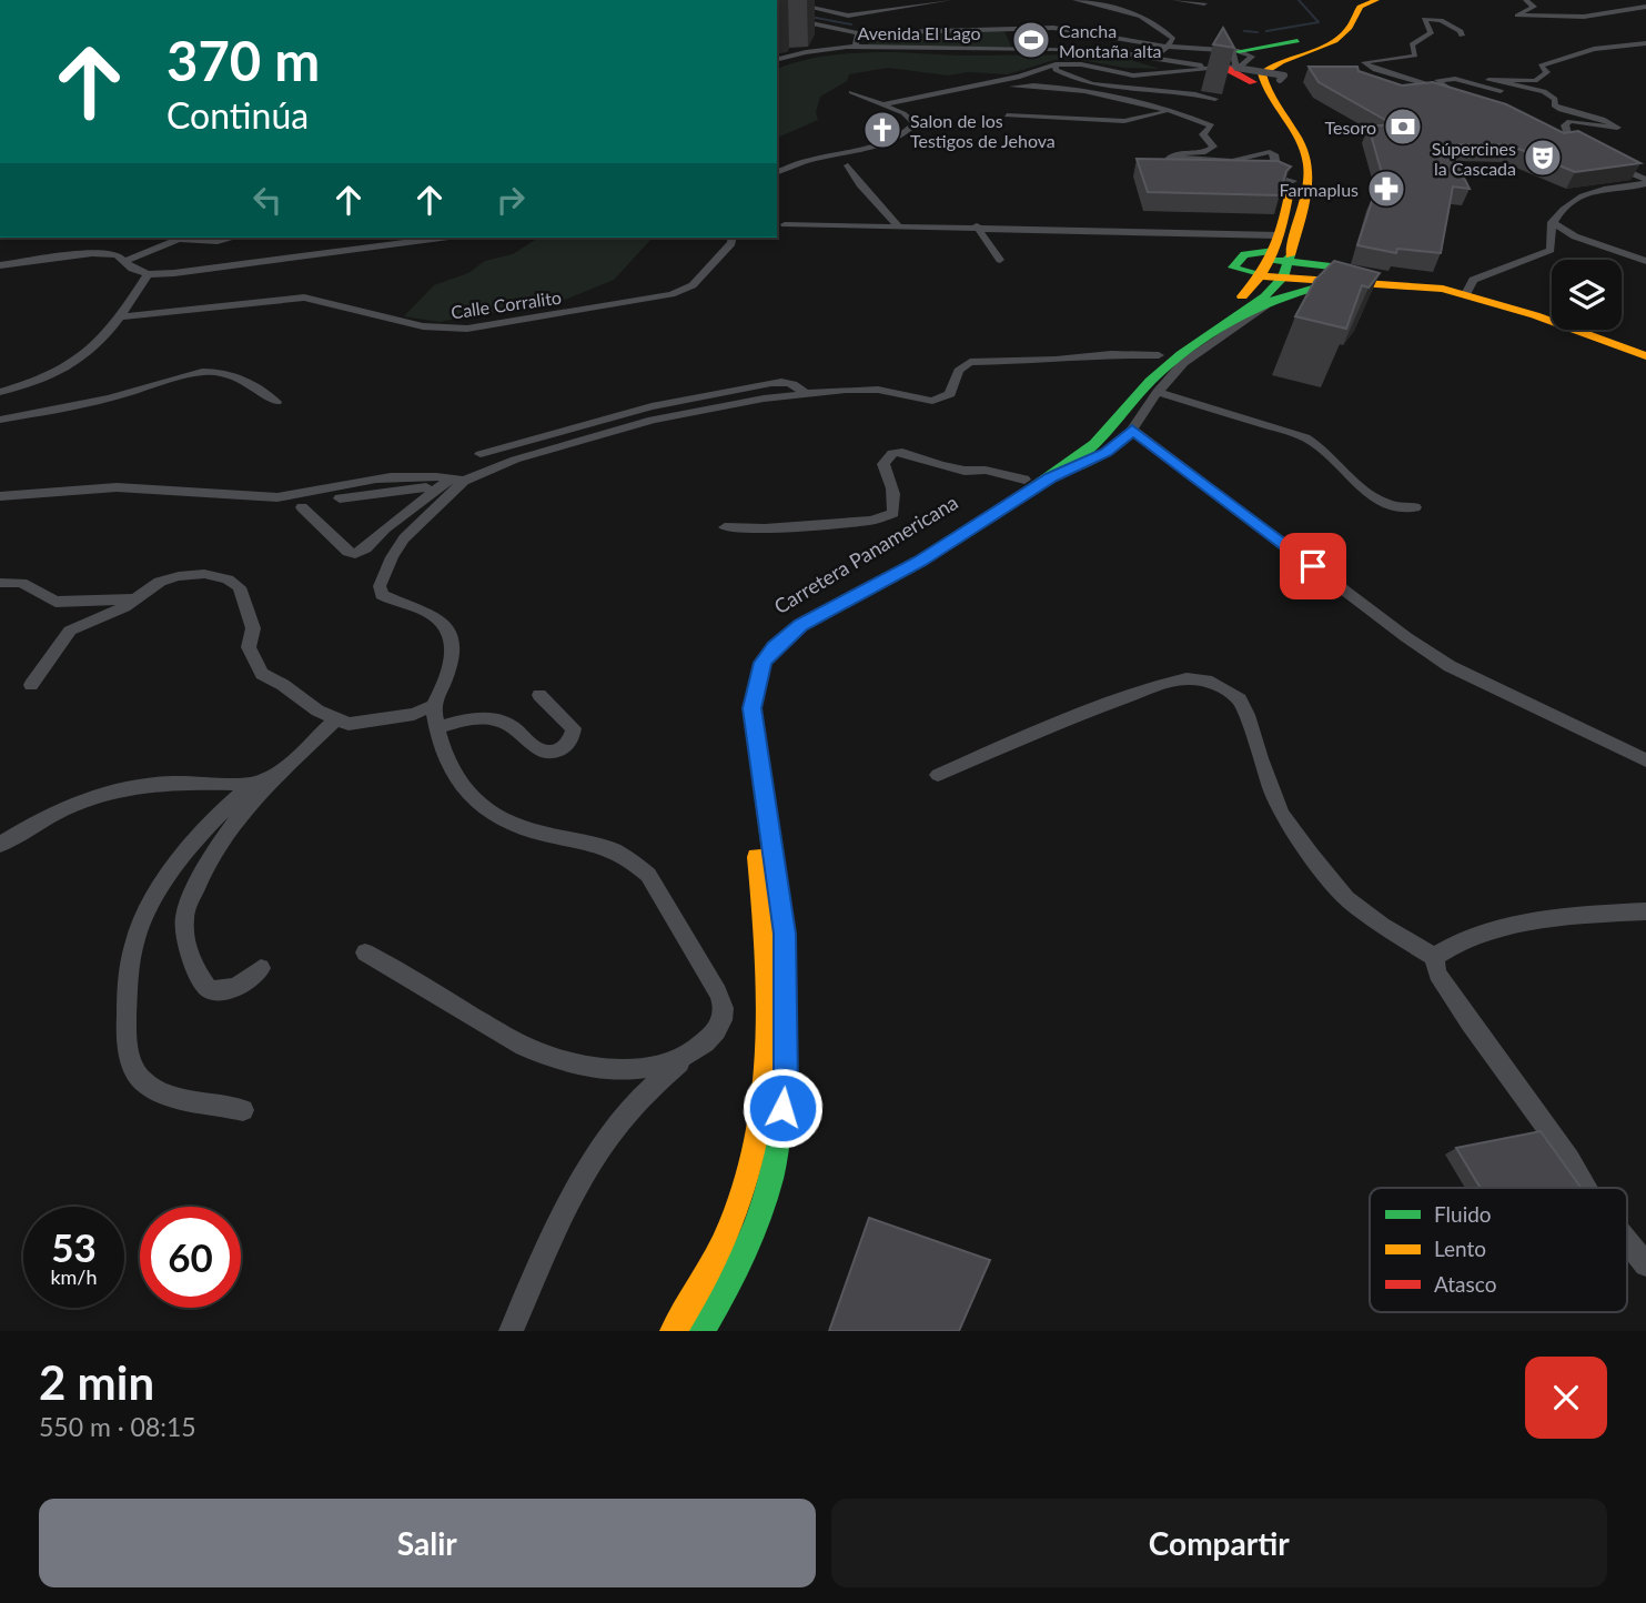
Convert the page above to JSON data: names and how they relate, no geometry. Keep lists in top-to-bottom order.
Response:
{
  "streets": {
    "main road": ["Carretera Panamericana"],
    "street": ["Avenida El Lago", "Calle Corralito"]
  },
  "places": {
    "sports": ["Cancha Montaña alta"],
    "bank": ["Tesoro"],
    "church": ["Salon de los Testigos de Jehova"],
    "theatre": ["Súpercines la Cascada"],
    "pharmacy": ["Farmaplus"]
  },
  "legend": ["Fluido", "Lento", "Atasco"],
  "page": {
    "turn": ["370 m", "Continúa"],
    "speed": "53 km/h",
    "limit": "60",
    "heading": ["2 min", "550 m · 08:15"],
    "buttons": ["Salir", "Compartir"]
  }
}
